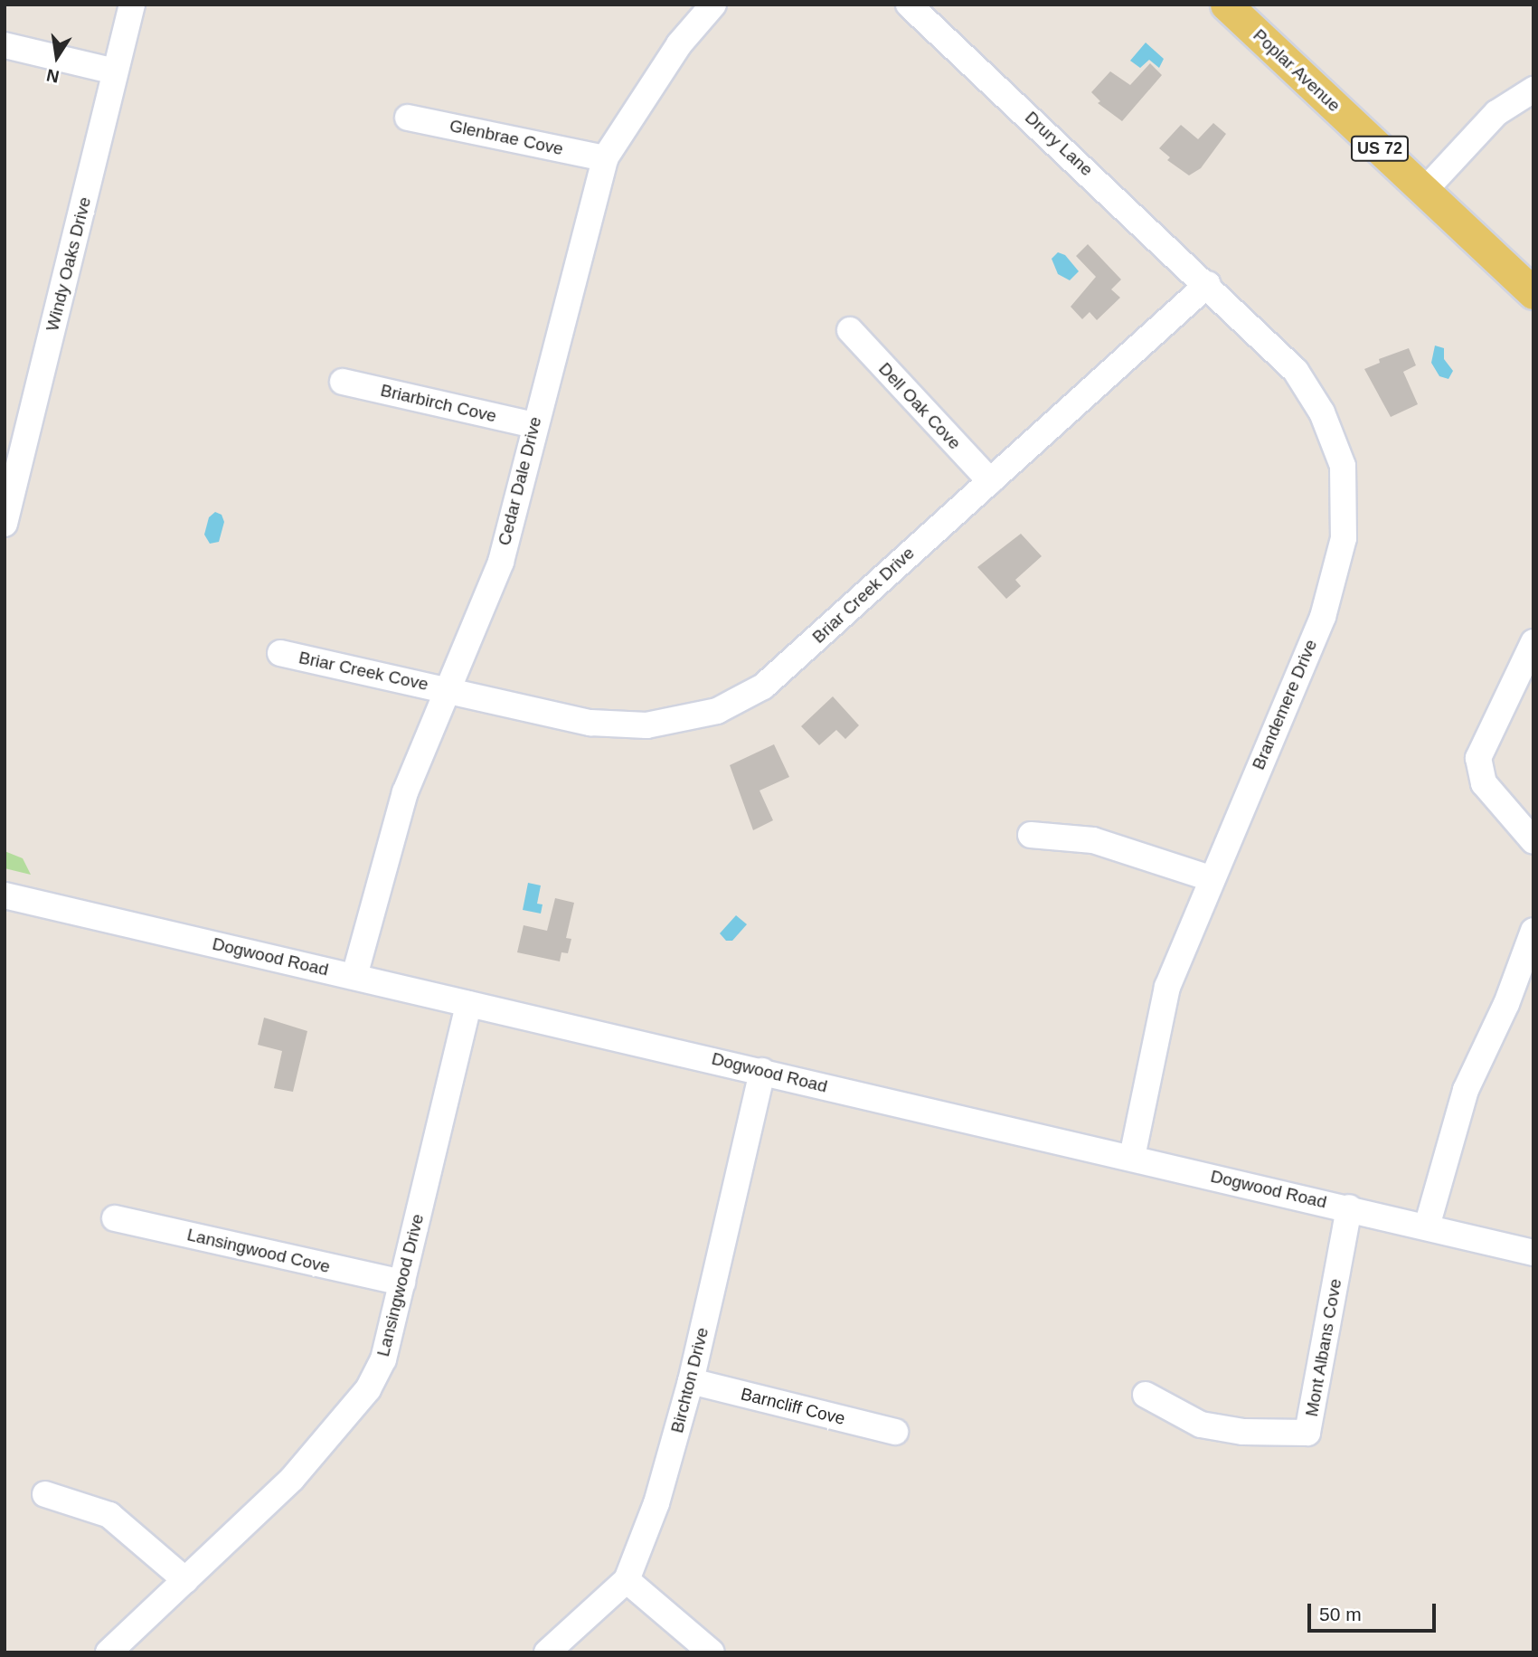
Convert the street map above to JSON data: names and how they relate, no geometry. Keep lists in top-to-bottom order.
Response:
{
  "streets": {
    "main road": ["Poplar Avenue", "US 72"],
    "street": [
      "Glenbrae Cove",
      "Drury Lane",
      "Windy Oaks Drive",
      "Briarbirch Cove",
      "Dell Oak Cove",
      "Cedar Dale Drive",
      "Briar Creek Drive",
      "Briar Creek Cove",
      "Brandemere Drive",
      "Dogwood Road",
      "Lansingwood Cove",
      "Lansingwood Drive",
      "Mont Albans Cove",
      "Birchton Drive",
      "Barncliff Cove"
    ]
  },
  "crossings": [
    ["Glenbrae Cove", "Cedar Dale Drive"],
    ["Drury Lane", "Briar Creek Drive"],
    ["Drury Lane", "Brandemere Drive"],
    ["Briarbirch Cove", "Cedar Dale Drive"],
    ["Dell Oak Cove", "Briar Creek Drive"],
    ["Cedar Dale Drive", "Briar Creek Drive"],
    ["Cedar Dale Drive", "Briar Creek Cove"],
    ["Cedar Dale Drive", "Dogwood Road"],
    ["Briar Creek Drive", "Briar Creek Cove"],
    ["Briar Creek Drive", "Brandemere Drive"],
    ["Brandemere Drive", "Dogwood Road"],
    ["Dogwood Road", "Lansingwood Drive"],
    ["Dogwood Road", "Mont Albans Cove"],
    ["Dogwood Road", "Birchton Drive"],
    ["Lansingwood Cove", "Lansingwood Drive"],
    ["Birchton Drive", "Barncliff Cove"]
  ],
  "scale_bar": "50 m",
  "north": "bottom"
}
